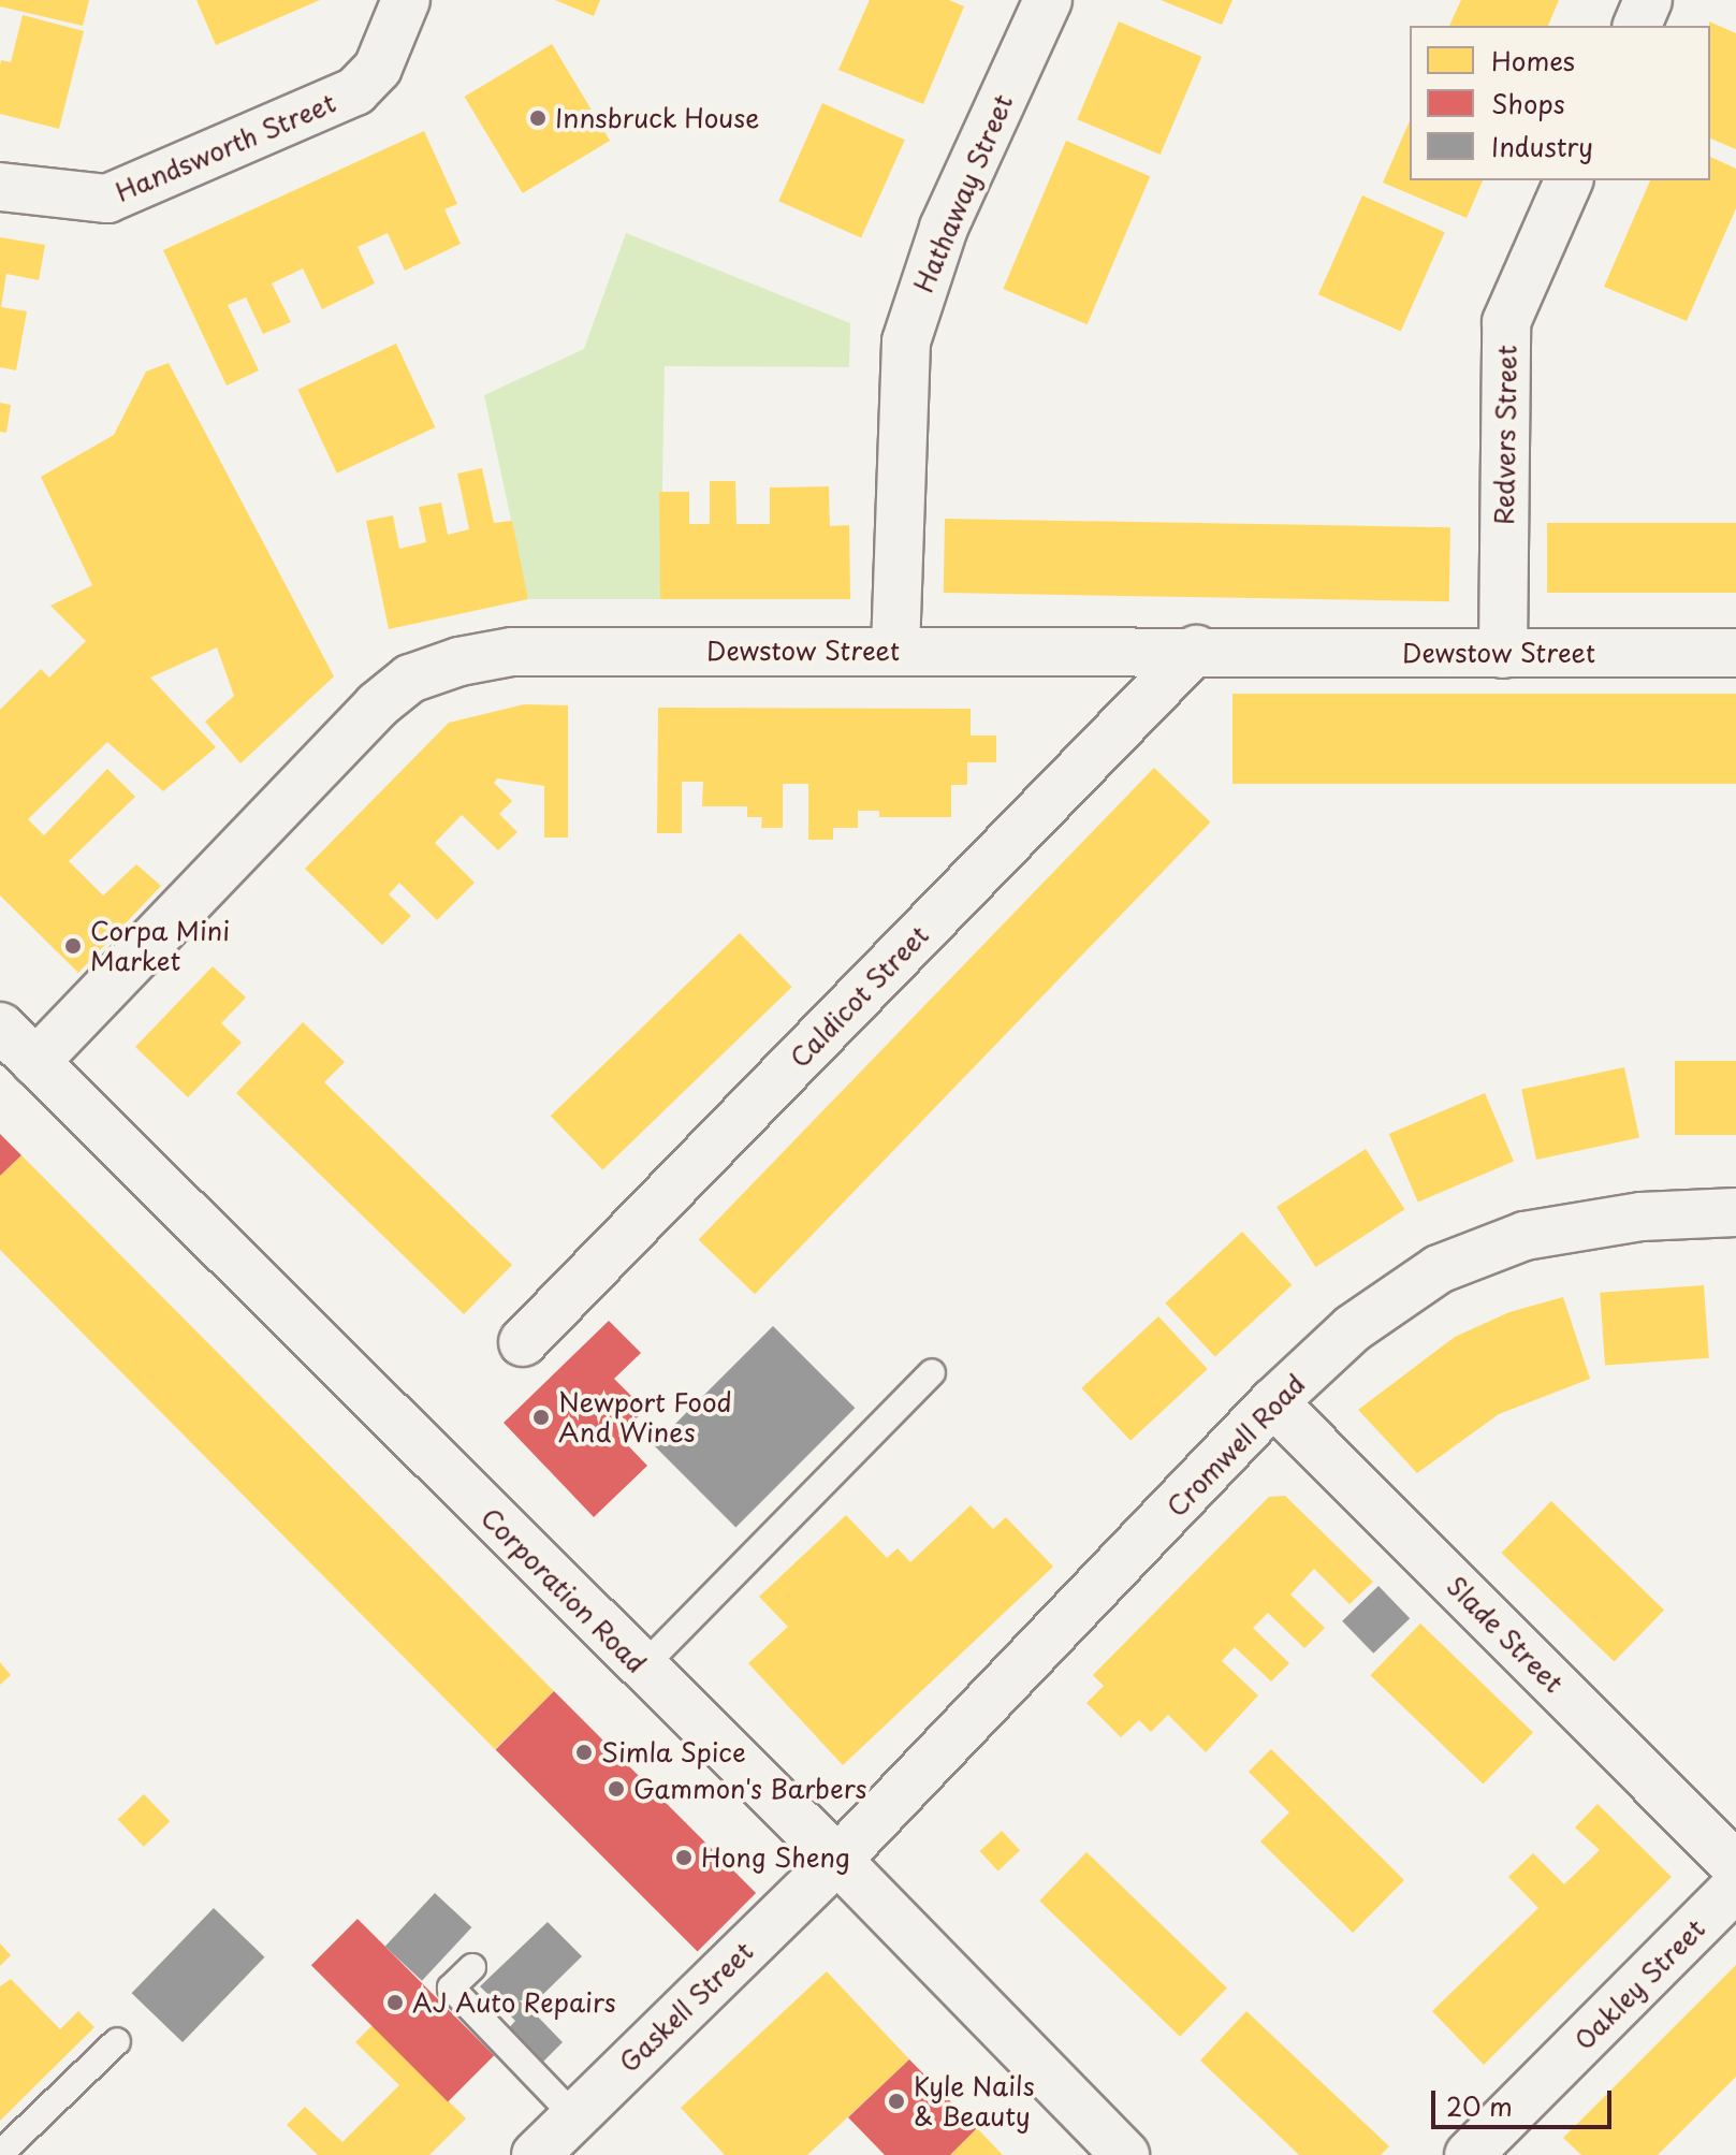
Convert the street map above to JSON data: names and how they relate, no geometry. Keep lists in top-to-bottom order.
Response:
{
  "streets": {
    "street": [
      "Handsworth Street",
      "Hathaway Street",
      "Redvers Street",
      "Dewstow Street",
      "Caldicot Street",
      "Cromwell Road",
      "Corporation Road",
      "Slade Street",
      "Oakley Street",
      "Gaskell Street"
    ]
  },
  "crossings": [
    ["Hathaway Street", "Dewstow Street"],
    ["Redvers Street", "Dewstow Street"],
    ["Dewstow Street", "Caldicot Street"],
    ["Dewstow Street", "Corporation Road"],
    ["Cromwell Road", "Corporation Road"],
    ["Cromwell Road", "Slade Street"],
    ["Cromwell Road", "Gaskell Street"],
    ["Corporation Road", "Gaskell Street"]
  ],
  "places": [
    "Innsbruck House",
    "Corpa Mini Market",
    "Newport Food And Wines",
    "Simla Spice",
    "Gammon's Barbers",
    "Hong Sheng",
    "AJ Auto Repairs",
    "Kyle Nails & Beauty"
  ],
  "legend": ["Homes", "Shops", "Industry"],
  "scale_bar": "20 m"
}
